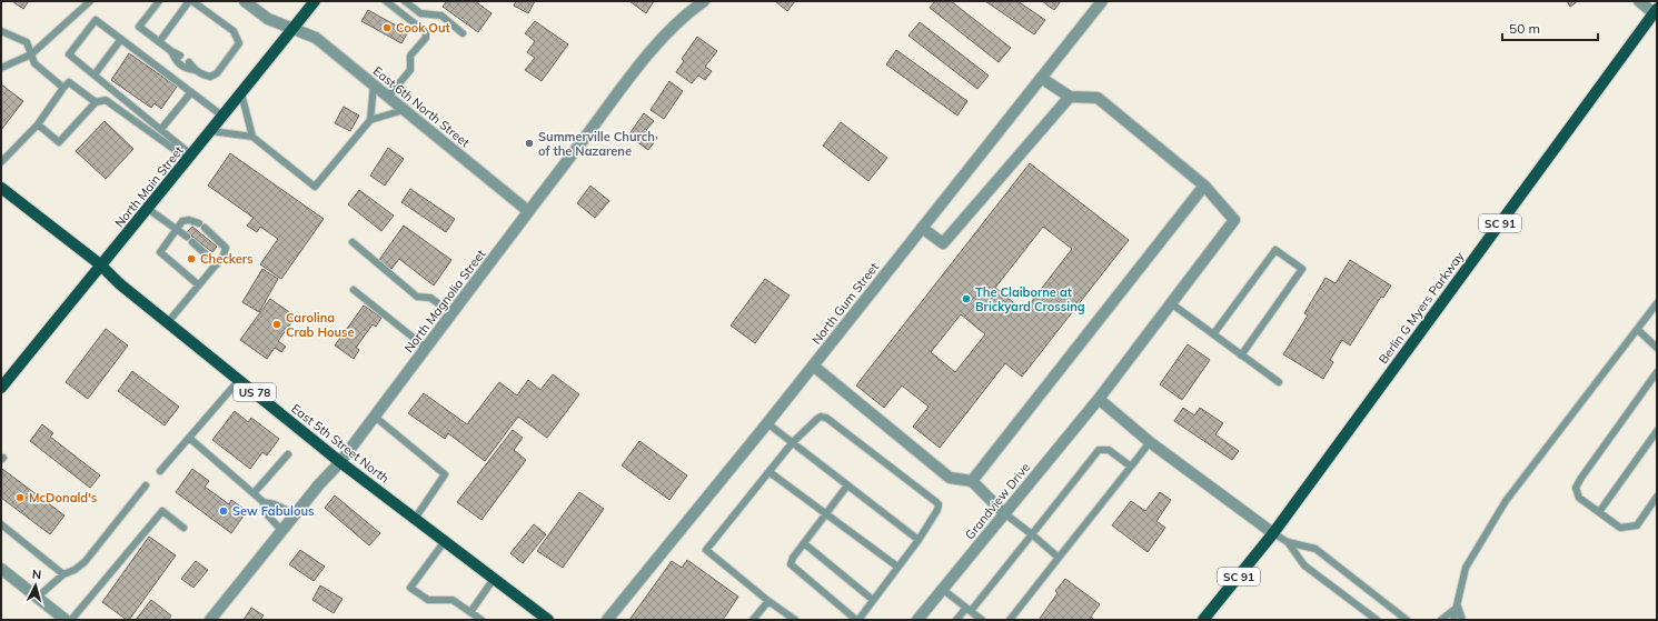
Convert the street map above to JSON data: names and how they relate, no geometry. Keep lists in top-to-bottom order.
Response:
{
  "streets": {
    "main road": [
      "North Main Street",
      "SC 91",
      "Berlin G Myers Parkway",
      "US 78",
      "East 5th Street North"
    ],
    "street": [
      "East 6th North Street",
      "North Magnolia Street",
      "North Gum Street",
      "Grandview Drive"
    ]
  },
  "crossings": [
    ["East 6th North Street", "North Main Street"],
    ["East 6th North Street", "North Magnolia Street"],
    ["North Main Street", "US 78"],
    ["North Main Street", "East 5th Street North"],
    ["North Magnolia Street", "East 5th Street North"],
    ["US 78", "East 5th Street North"]
  ],
  "places": [
    "Cook Out",
    "Summerville Church of the Nazarene",
    "Checkers",
    "The Claiborne at Brickyard Crossing",
    "Carolina Crab House",
    "McDonald's",
    "Sew Fabulous"
  ],
  "scale_bar": "50 m",
  "north": "top"
}
